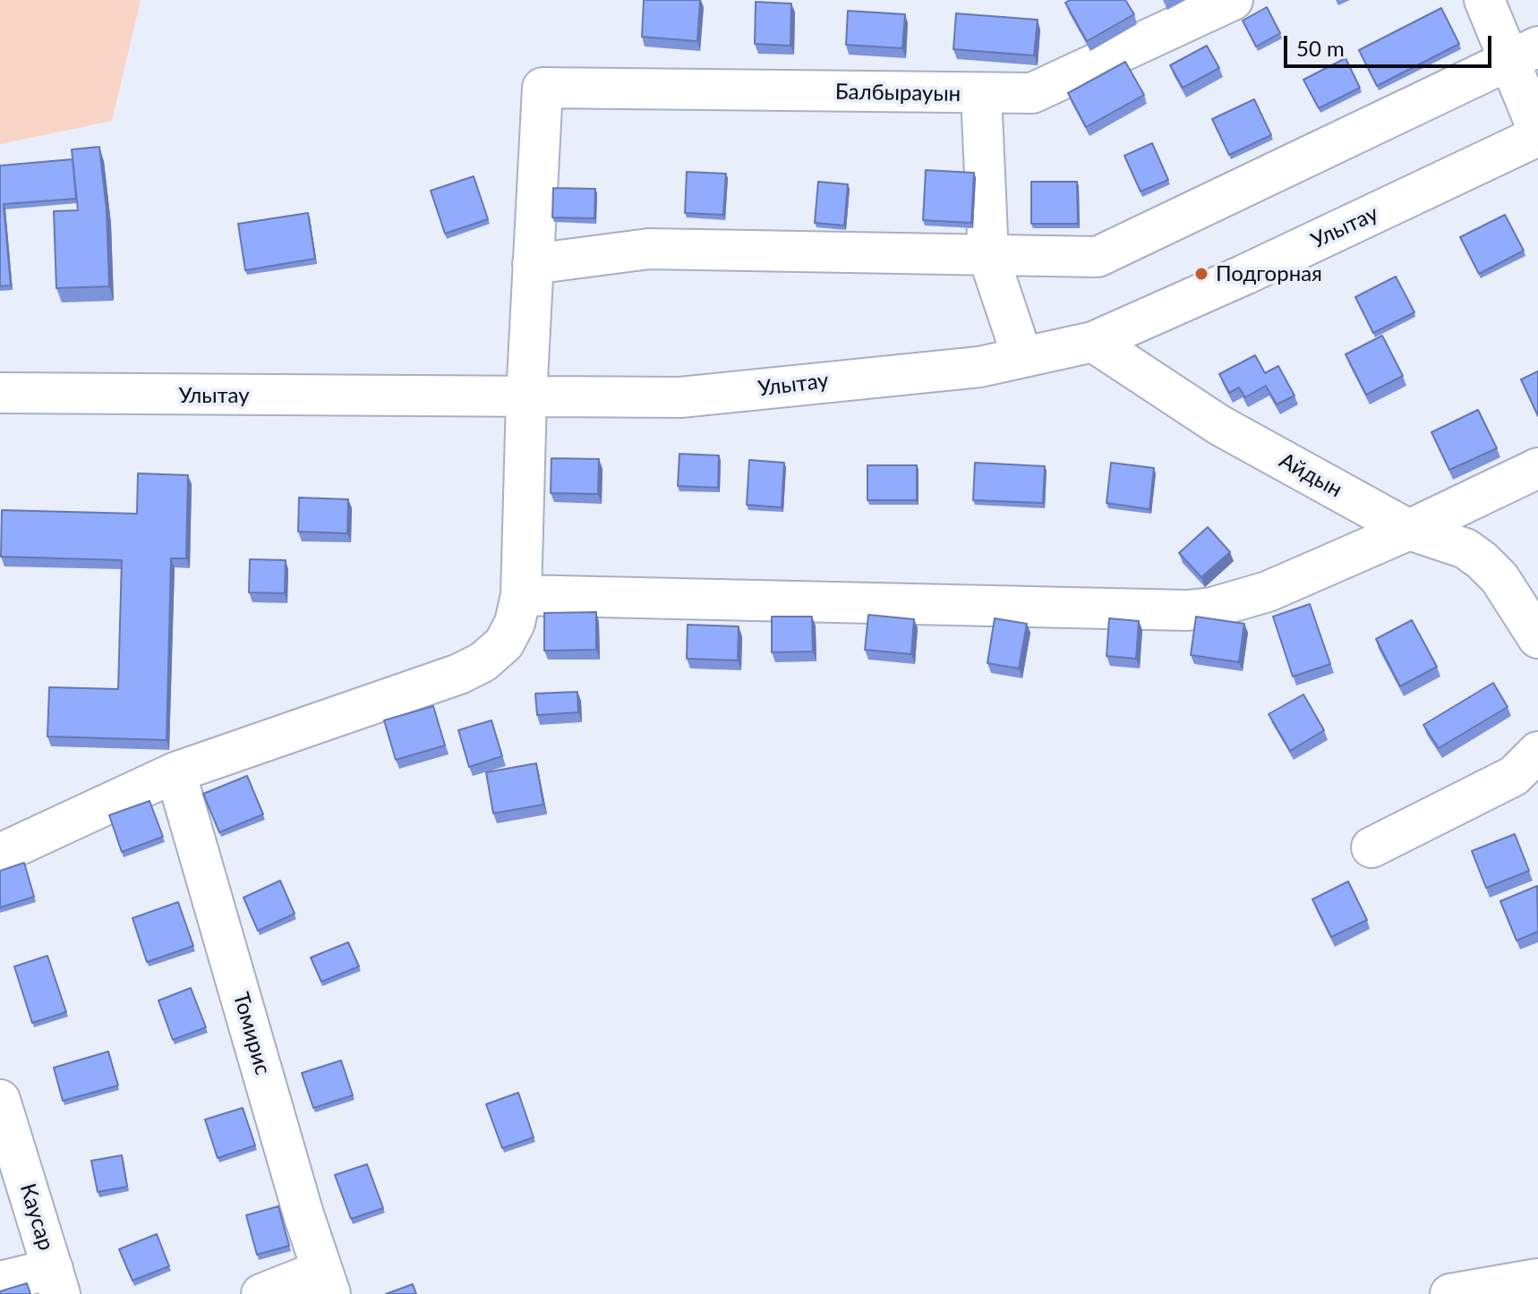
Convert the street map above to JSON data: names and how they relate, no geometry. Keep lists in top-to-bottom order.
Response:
{
  "streets": {
    "street": [
      "Балбырауын",
      "Улытау",
      "Айдын",
      "Томирис",
      "Каусар"
    ]
  },
  "crossings": [
    ["Улытау", "Айдын"]
  ],
  "places": ["Подгорная"],
  "scale_bar": "50 m"
}
